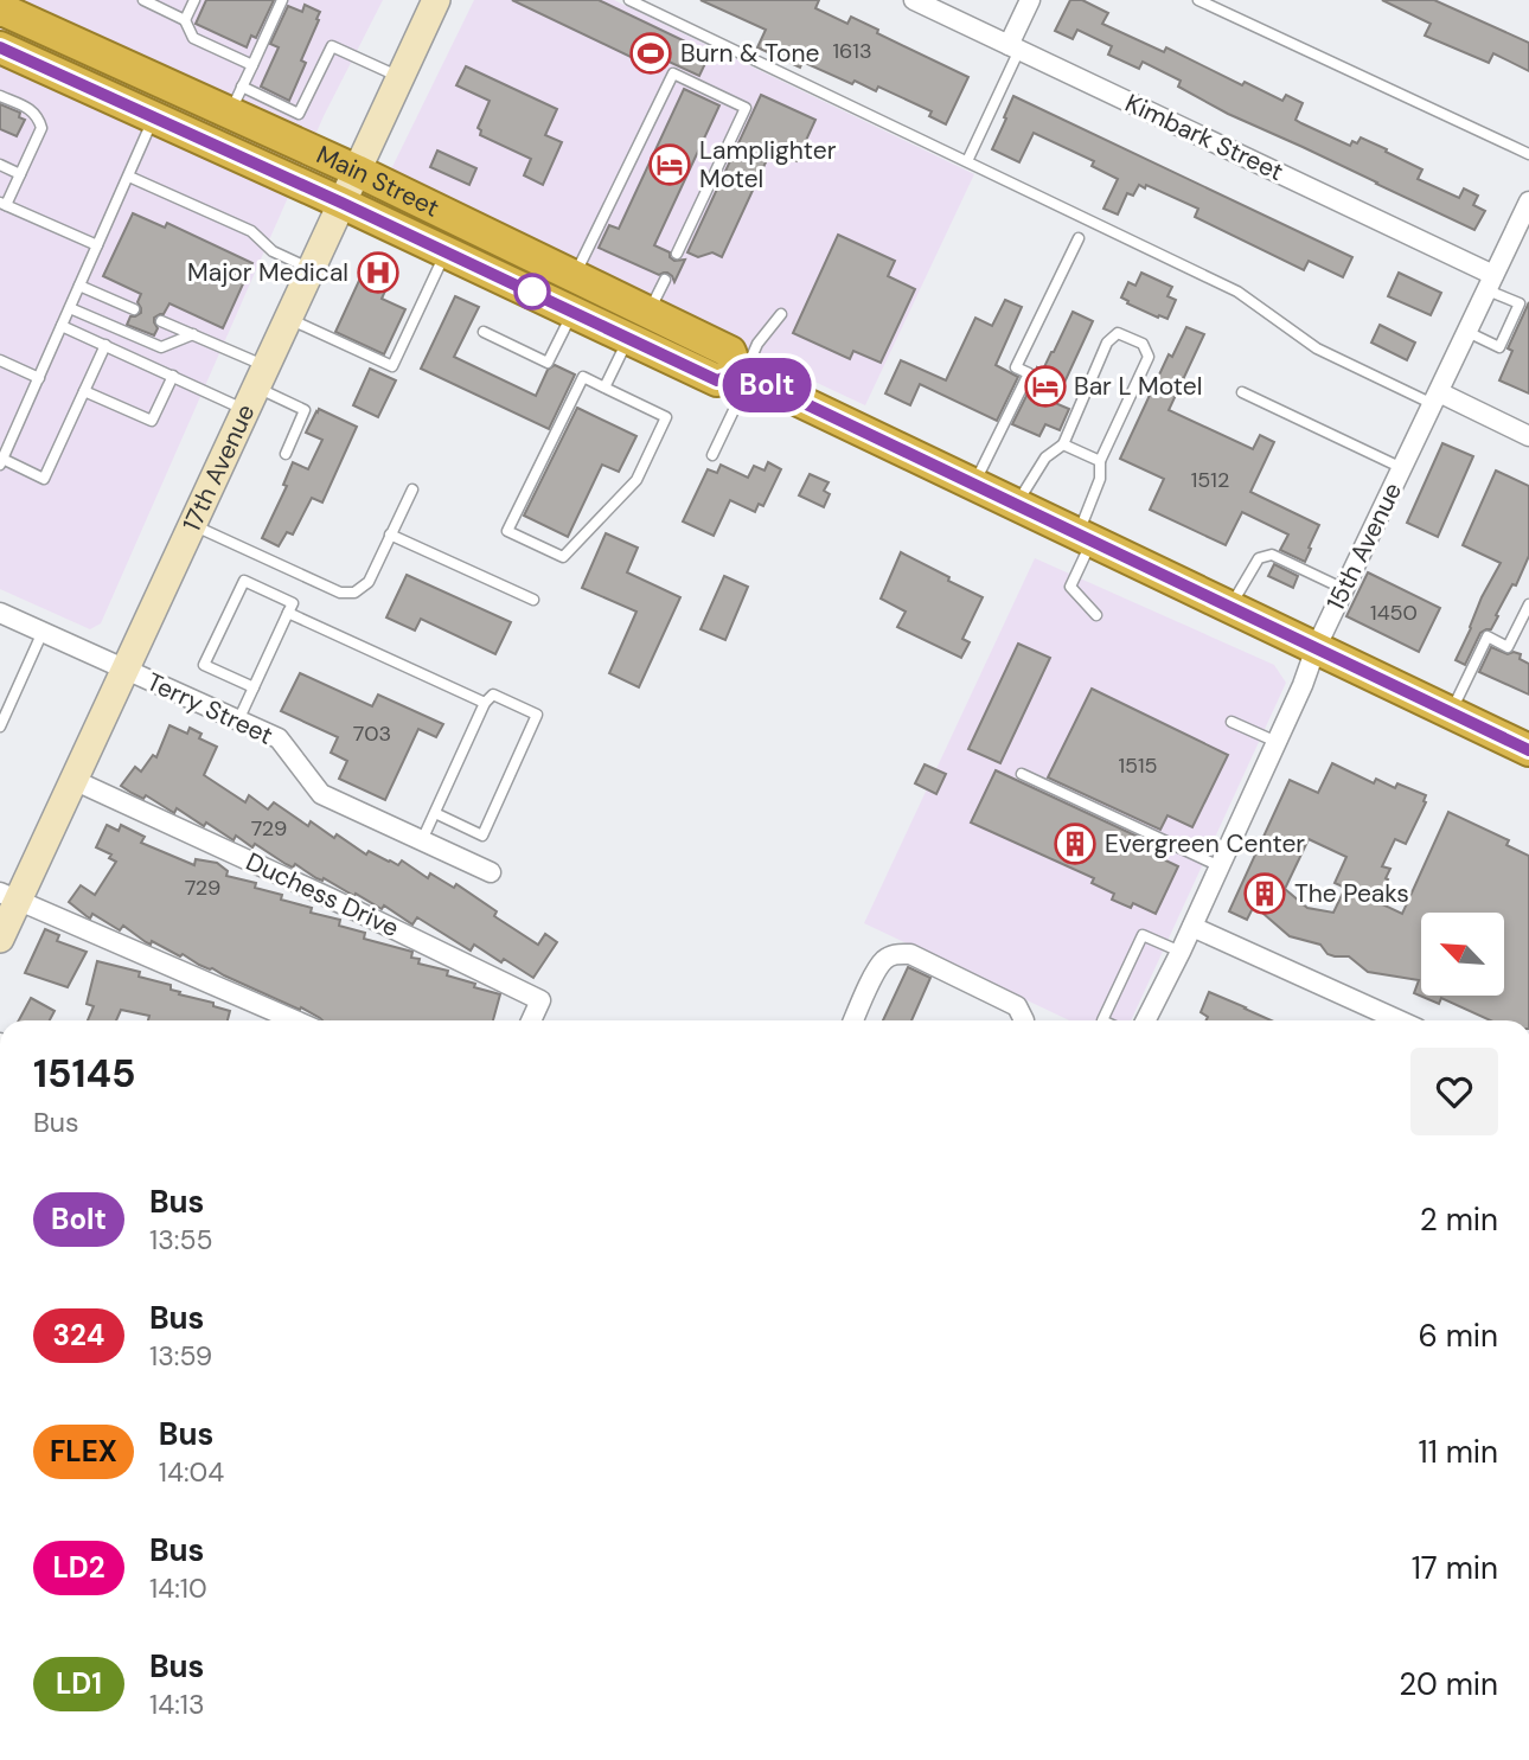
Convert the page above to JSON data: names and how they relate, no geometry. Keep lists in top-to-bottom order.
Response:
{
  "streets": {
    "highway": ["Main Street"],
    "main road": ["17th Avenue"],
    "street": [
      "Kimbark Street",
      "15th Avenue",
      "Terry Street",
      "Duchess Drive"
    ]
  },
  "crossings": [
    ["Kimbark Street", "15th Avenue"],
    ["Main Street", "17th Avenue"],
    ["Main Street", "15th Avenue"],
    ["17th Avenue", "Terry Street"],
    ["17th Avenue", "Duchess Drive"]
  ],
  "places": {
    "sports": ["Burn & Tone"],
    "hotel": ["Lamplighter Motel", "Bar L Motel"],
    "hospital": ["Major Medical"],
    "building": ["Evergreen Center", "The Peaks"]
  },
  "lines": ["bus line Bolt"],
  "house_numbers": [
    "1613",
    "1512",
    "1450",
    "703",
    "1515",
    "729",
    "729"
  ],
  "north": "top left",
  "page": {
    "on_map": "Bolt",
    "heading": ["15145", "Bus"],
    "list": [
      {
        "mark": "Bolt",
        "name": "Bus",
        "note": "13:55",
        "value": "2 min"
      },
      {
        "mark": "324",
        "name": "Bus",
        "note": "13:59",
        "value": "6 min"
      },
      {
        "mark": "FLEX",
        "name": "Bus",
        "note": "14:04",
        "value": "11 min"
      },
      {
        "mark": "LD2",
        "name": "Bus",
        "note": "14:10",
        "value": "17 min"
      },
      {
        "mark": "LD1",
        "name": "Bus",
        "note": "14:13",
        "value": "20 min"
      }
    ]
  }
}
